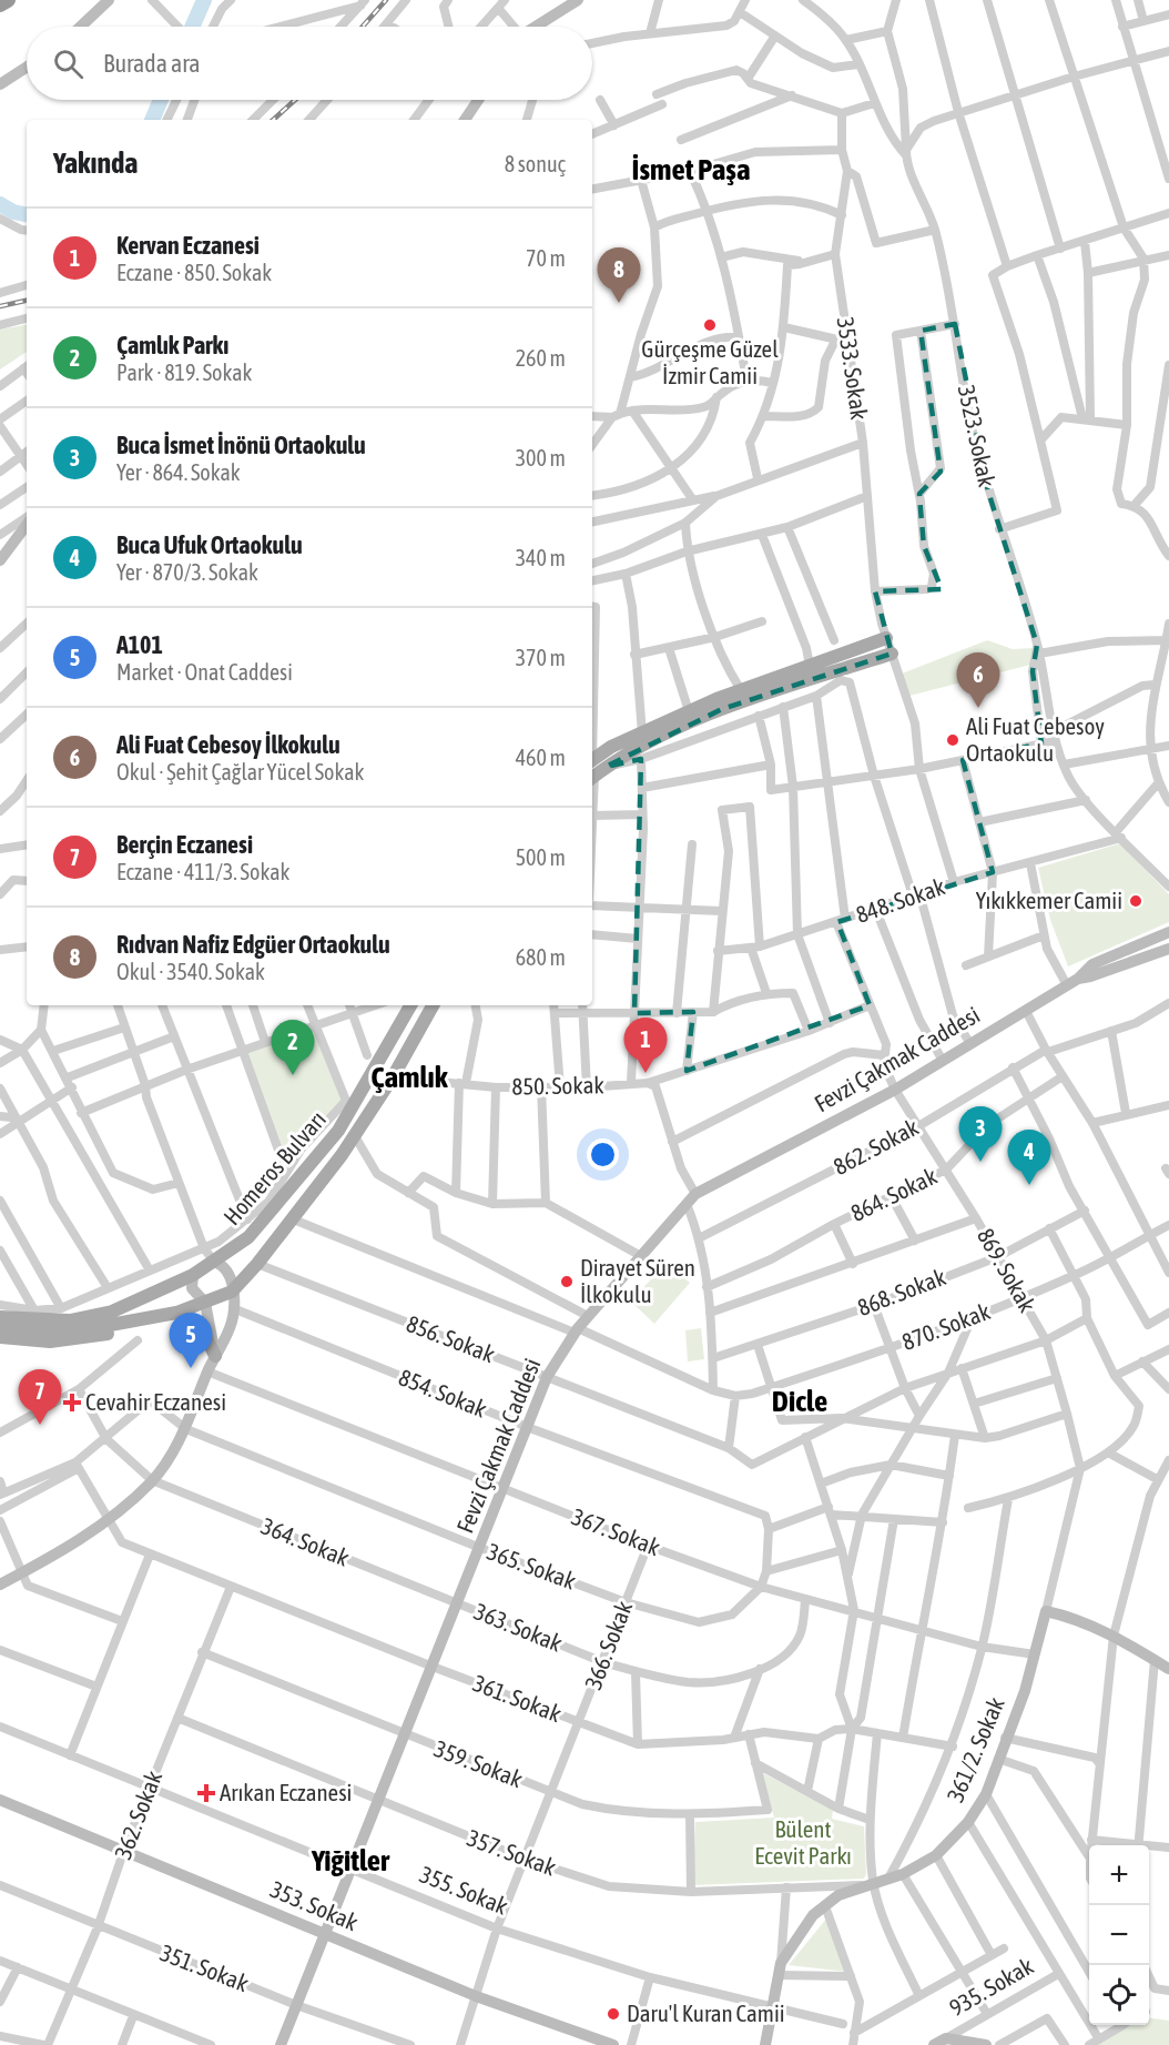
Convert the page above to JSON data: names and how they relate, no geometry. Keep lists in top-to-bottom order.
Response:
{
  "streets": {
    "main road": [
      "Fevzi Çakmak Caddesi",
      "Homeros Bulvarı",
      "361/2. Sokak",
      "353. Sokak",
      "935. Sokak"
    ],
    "street": [
      "3533. Sokak",
      "3523. Sokak",
      "848. Sokak",
      "850. Sokak",
      "862. Sokak",
      "864. Sokak",
      "869. Sokak",
      "868. Sokak",
      "870. Sokak",
      "856. Sokak",
      "854. Sokak",
      "367. Sokak",
      "364. Sokak",
      "365. Sokak",
      "363. Sokak",
      "366. Sokak",
      "361. Sokak",
      "359. Sokak",
      "362. Sokak",
      "357. Sokak",
      "355. Sokak",
      "351. Sokak"
    ]
  },
  "crossings": [
    ["3533. Sokak", "848. Sokak"],
    ["3523. Sokak", "848. Sokak"],
    ["848. Sokak", "869. Sokak"],
    ["Fevzi Çakmak Caddesi", "869. Sokak"],
    ["Fevzi Çakmak Caddesi", "870. Sokak"],
    ["Fevzi Çakmak Caddesi", "856. Sokak"],
    ["Fevzi Çakmak Caddesi", "854. Sokak"],
    ["Fevzi Çakmak Caddesi", "367. Sokak"],
    ["Fevzi Çakmak Caddesi", "364. Sokak"],
    ["Fevzi Çakmak Caddesi", "365. Sokak"],
    ["Fevzi Çakmak Caddesi", "363. Sokak"],
    ["Fevzi Çakmak Caddesi", "361. Sokak"],
    ["Fevzi Çakmak Caddesi", "359. Sokak"],
    ["Fevzi Çakmak Caddesi", "357. Sokak"],
    ["Fevzi Çakmak Caddesi", "355. Sokak"],
    ["Fevzi Çakmak Caddesi", "353. Sokak"],
    ["Fevzi Çakmak Caddesi", "351. Sokak"],
    ["850. Sokak", "Homeros Bulvarı"],
    ["850. Sokak", "869. Sokak"],
    ["862. Sokak", "869. Sokak"],
    ["Homeros Bulvarı", "870. Sokak"],
    ["Homeros Bulvarı", "856. Sokak"],
    ["864. Sokak", "869. Sokak"],
    ["869. Sokak", "868. Sokak"],
    ["869. Sokak", "870. Sokak"],
    ["367. Sokak", "365. Sokak"],
    ["367. Sokak", "363. Sokak"],
    ["367. Sokak", "366. Sokak"],
    ["367. Sokak", "361/2. Sokak"],
    ["364. Sokak", "363. Sokak"],
    ["365. Sokak", "366. Sokak"],
    ["363. Sokak", "366. Sokak"],
    ["366. Sokak", "361. Sokak"],
    ["366. Sokak", "359. Sokak"],
    ["366. Sokak", "357. Sokak"],
    ["366. Sokak", "355. Sokak"],
    ["366. Sokak", "353. Sokak"],
    ["361. Sokak", "362. Sokak"],
    ["361/2. Sokak", "357. Sokak"],
    ["361/2. Sokak", "355. Sokak"],
    ["359. Sokak", "362. Sokak"],
    ["362. Sokak", "357. Sokak"],
    ["362. Sokak", "355. Sokak"],
    ["362. Sokak", "353. Sokak"],
    ["362. Sokak", "351. Sokak"]
  ],
  "districts": [
    "İsmet Paşa",
    "Çamlık",
    "Dicle",
    "Yiğitler"
  ],
  "parks": ["Bülent Ecevit Parkı"],
  "places": {
    "other": [
      "Gürçeşme Güzel İzmir Camii",
      "Ali Fuat Cebesoy Ortaokulu",
      "Yıkıkkemer Camii",
      "Dirayet Süren İlkokulu",
      "Daru'l Kuran Camii"
    ],
    "health": ["Cevahir Eczanesi", "Arıkan Eczanesi"]
  },
  "page": {
    "search": "Burada ara",
    "heading": ["Yakında", "8 sonuç"],
    "list": [
      {
        "mark": "1",
        "name": "Kervan Eczanesi",
        "note": "Eczane · 850. Sokak",
        "value": "70 m"
      },
      {
        "mark": "2",
        "name": "Çamlık Parkı",
        "note": "Park · 819. Sokak",
        "value": "260 m"
      },
      {
        "mark": "3",
        "name": "Buca İsmet İnönü Ortaokulu",
        "note": "Yer · 864. Sokak",
        "value": "300 m"
      },
      {
        "mark": "4",
        "name": "Buca Ufuk Ortaokulu",
        "note": "Yer · 870/3. Sokak",
        "value": "340 m"
      },
      {
        "mark": "5",
        "name": "A101",
        "note": "Market · Onat Caddesi",
        "value": "370 m"
      },
      {
        "mark": "6",
        "name": "Ali Fuat Cebesoy İlkokulu",
        "note": "Okul · Şehit Çağlar Yücel Sokak",
        "value": "460 m"
      },
      {
        "mark": "7",
        "name": "Berçin Eczanesi",
        "note": "Eczane · 411/3. Sokak",
        "value": "500 m"
      },
      {
        "mark": "8",
        "name": "Rıdvan Nafiz Edgüer Ortaokulu",
        "note": "Okul · 3540. Sokak",
        "value": "680 m"
      }
    ],
    "pins": [
      "8",
      "6",
      "1",
      "2",
      "3",
      "4",
      "5",
      "7"
    ],
    "map_buttons": ["+", "−"]
  }
}
